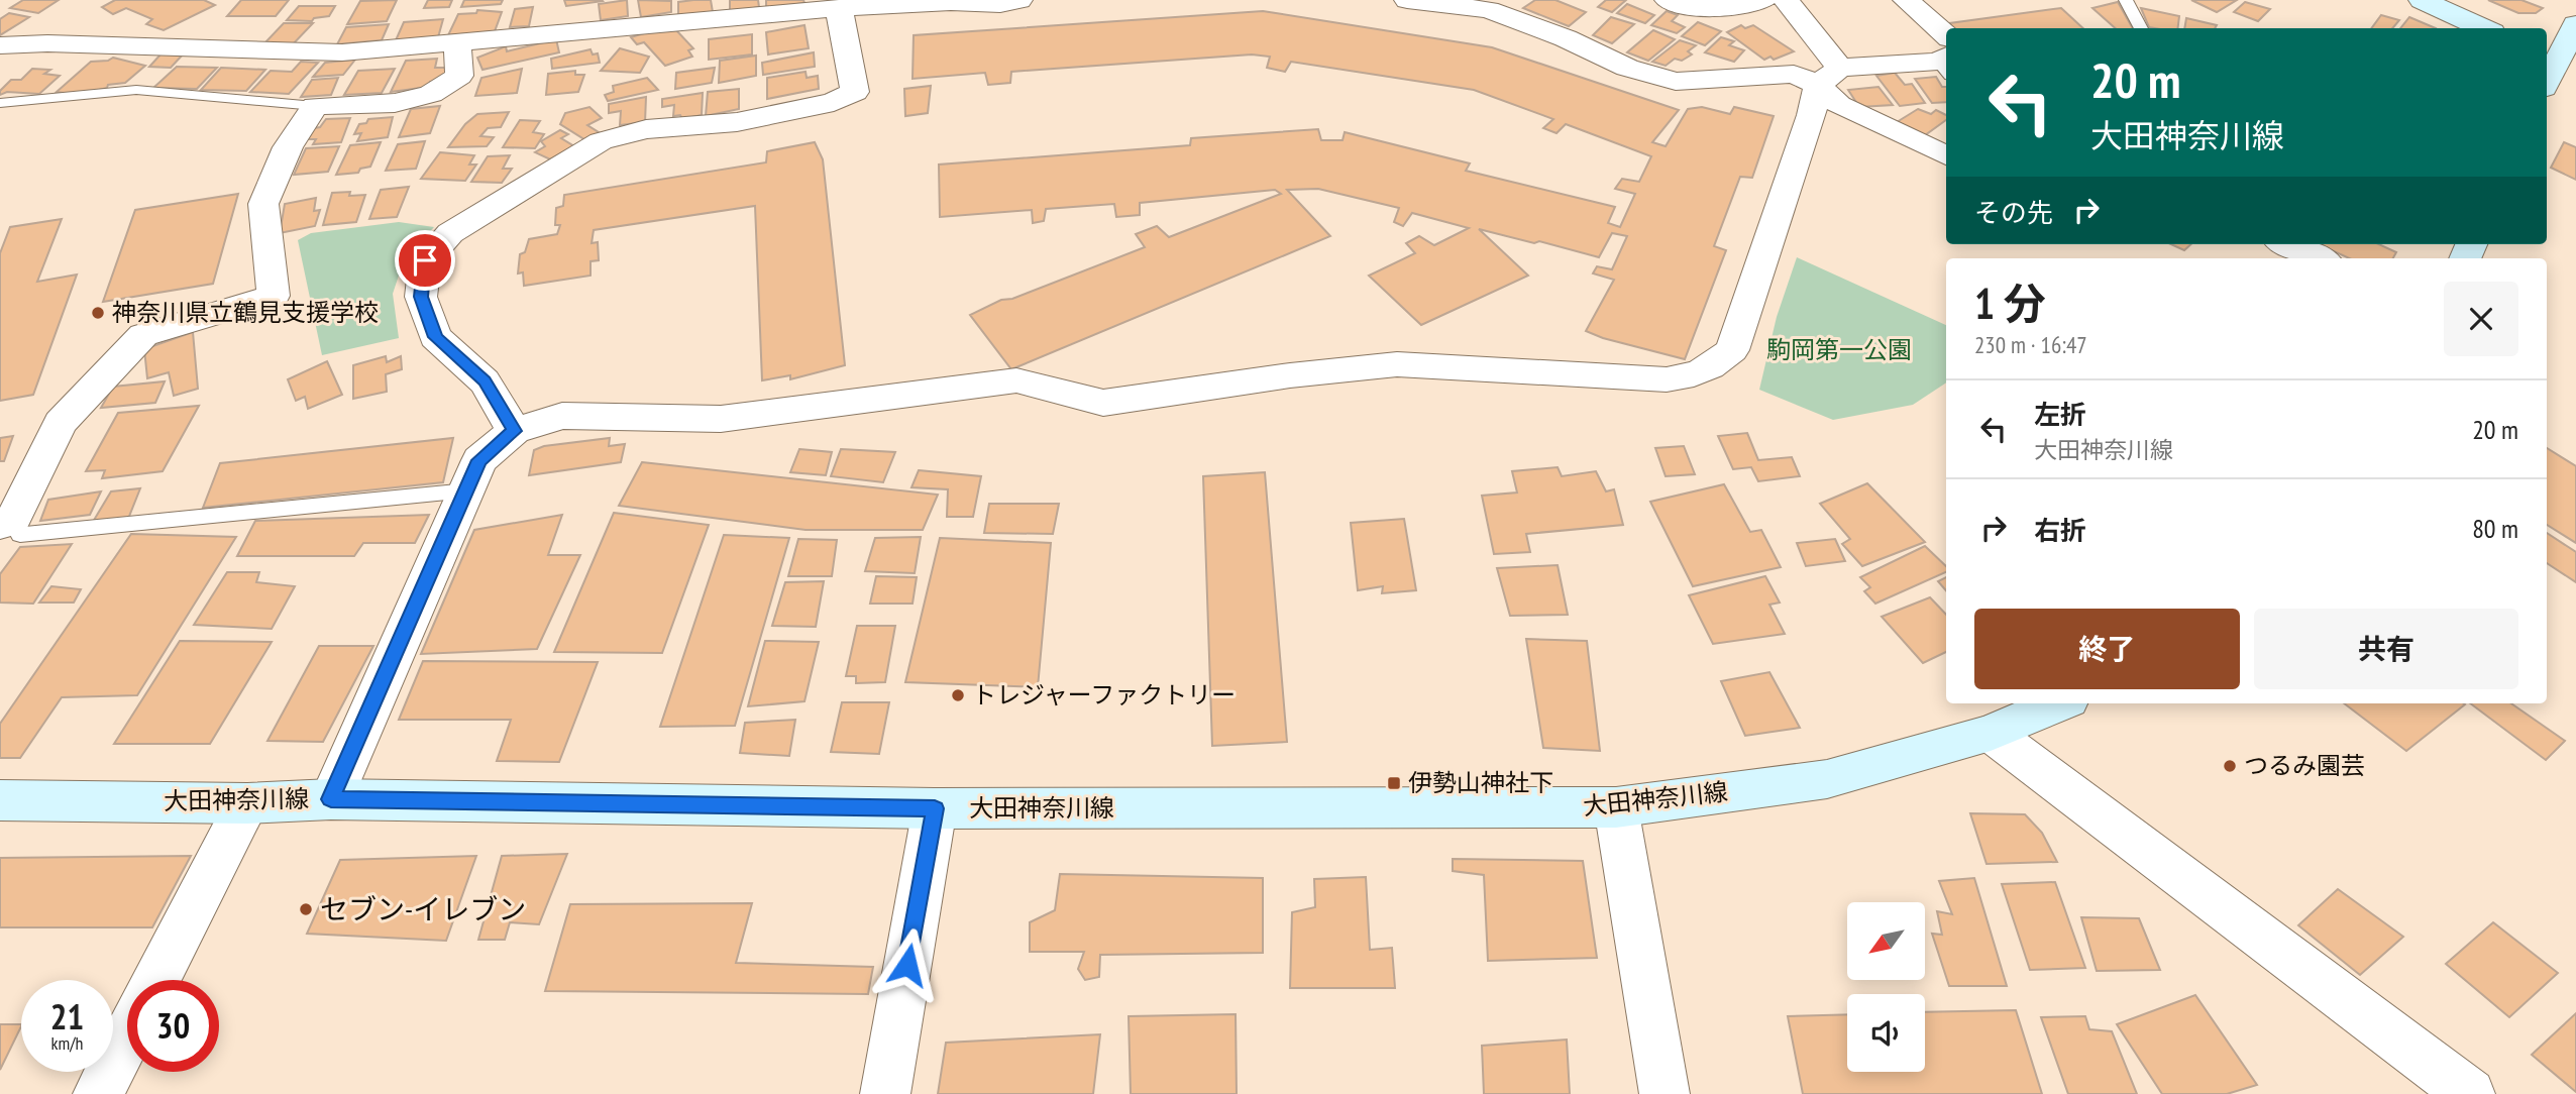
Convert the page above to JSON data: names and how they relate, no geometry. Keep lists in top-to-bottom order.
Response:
{
  "streets": {
    "main road": ["大田神奈川線"]
  },
  "parks": ["駒岡第一公園"],
  "places": {
    "other": [
      "神奈川県立鶴見支援学校",
      "トレジャーファクトリー",
      "つるみ園芸",
      "セブン-イレブン"
    ],
    "transit": ["伊勢山神社下"]
  },
  "north": "bottom left",
  "page": {
    "turn": ["20 m", "大田神奈川線"],
    "then": "その先",
    "heading": ["1 分", "230 m · 16:47"],
    "list": [
      {
        "name": "左折",
        "note": "大田神奈川線",
        "value": "20 m"
      },
      {
        "name": "右折",
        "value": "80 m"
      }
    ],
    "buttons": ["終了", "共有"],
    "speed": "21 km/h",
    "limit": "30"
  }
}
